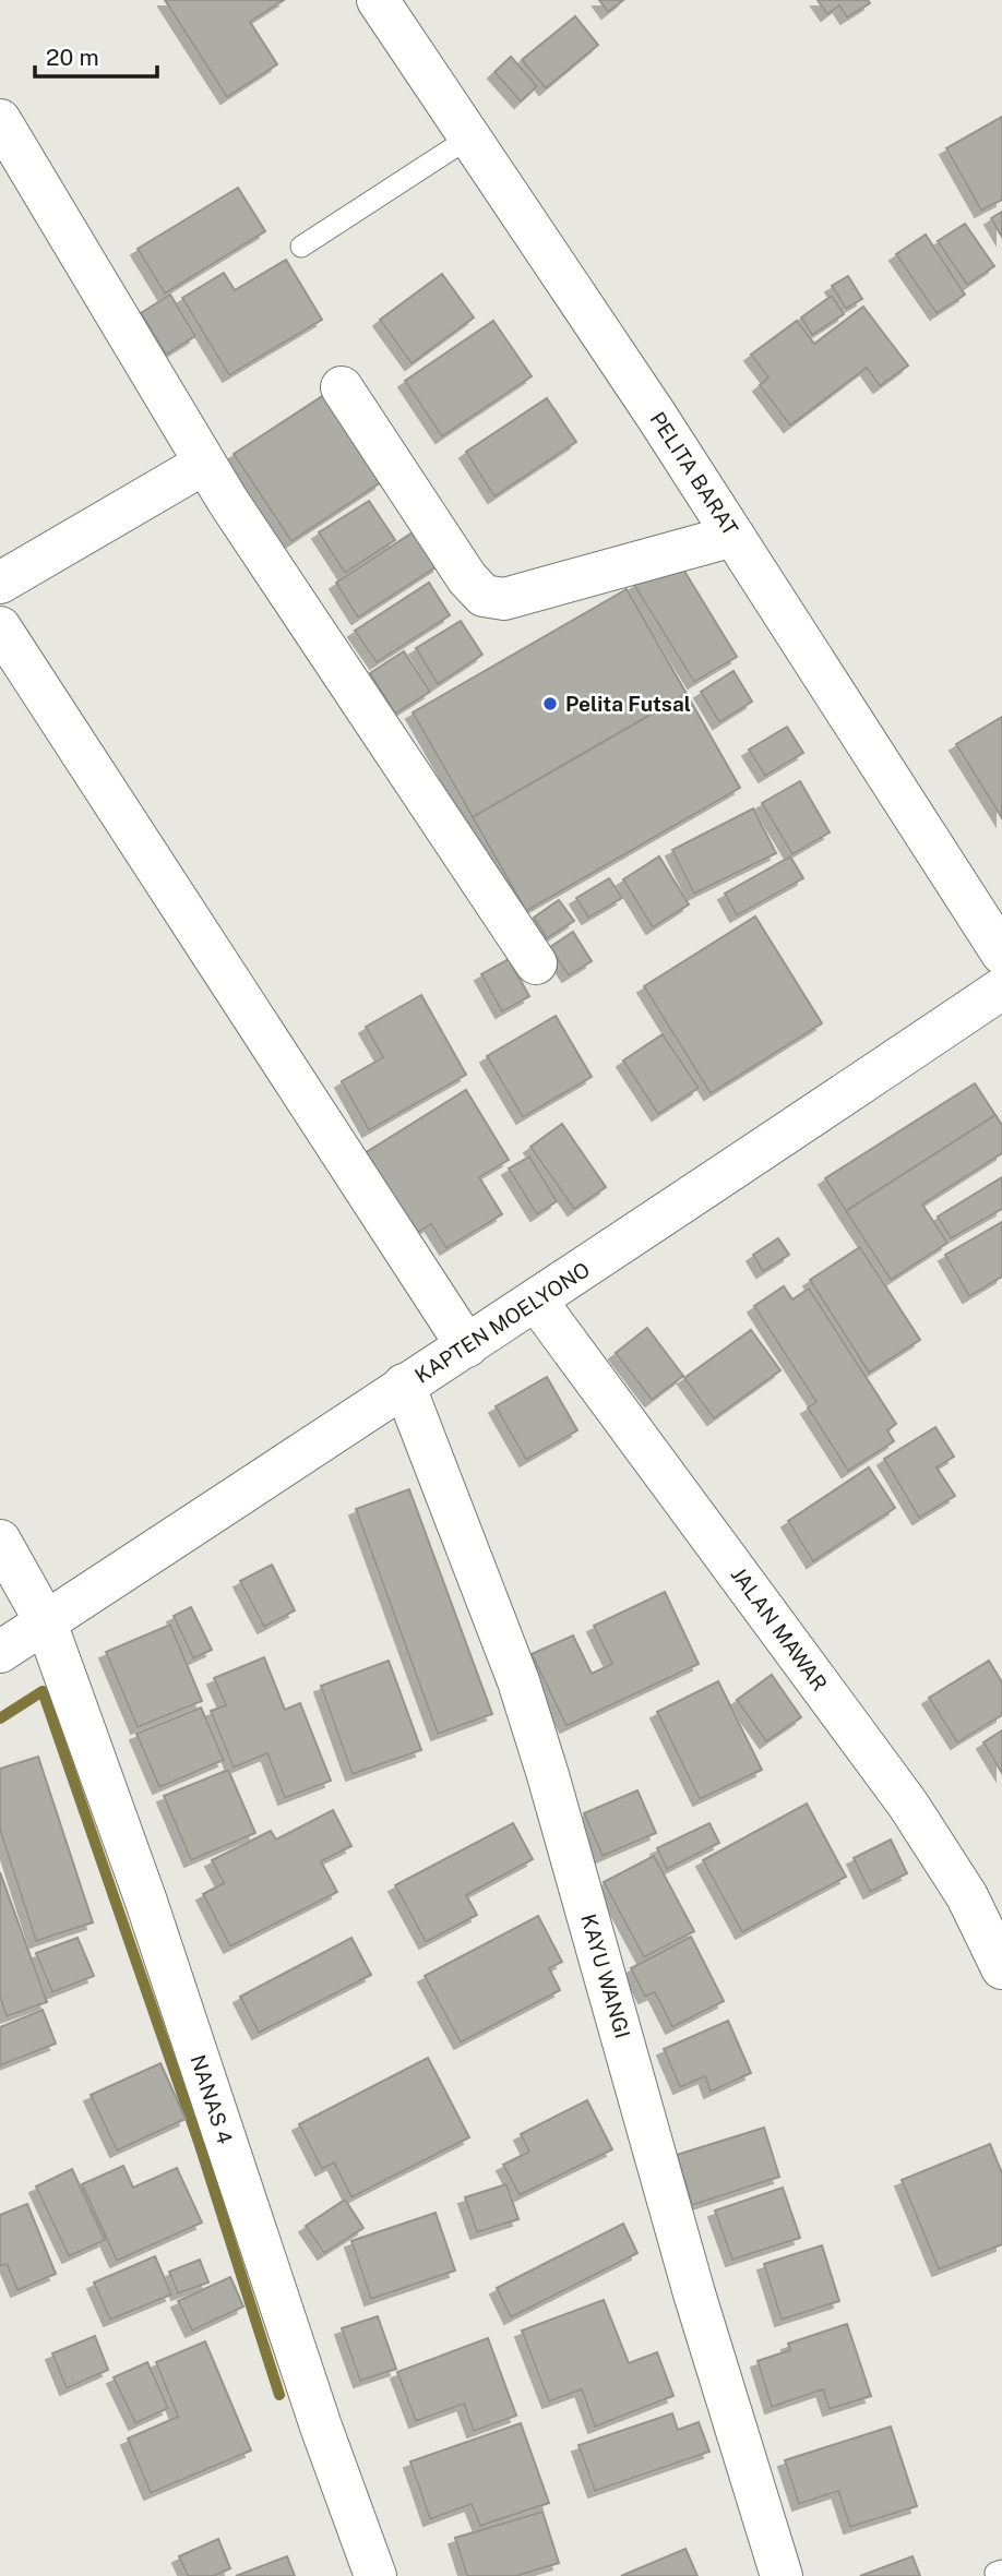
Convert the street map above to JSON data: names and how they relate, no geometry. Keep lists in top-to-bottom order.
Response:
{
  "streets": {
    "street": [
      "PELITA BARAT",
      "KAPTEN MOELYONO",
      "JALAN MAWAR",
      "KAYU WANGI",
      "NANAS 4"
    ]
  },
  "crossings": [
    ["KAPTEN MOELYONO", "JALAN MAWAR"],
    ["KAPTEN MOELYONO", "KAYU WANGI"],
    ["KAPTEN MOELYONO", "NANAS 4"]
  ],
  "places": ["Pelita Futsal"],
  "scale_bar": "20 m"
}
